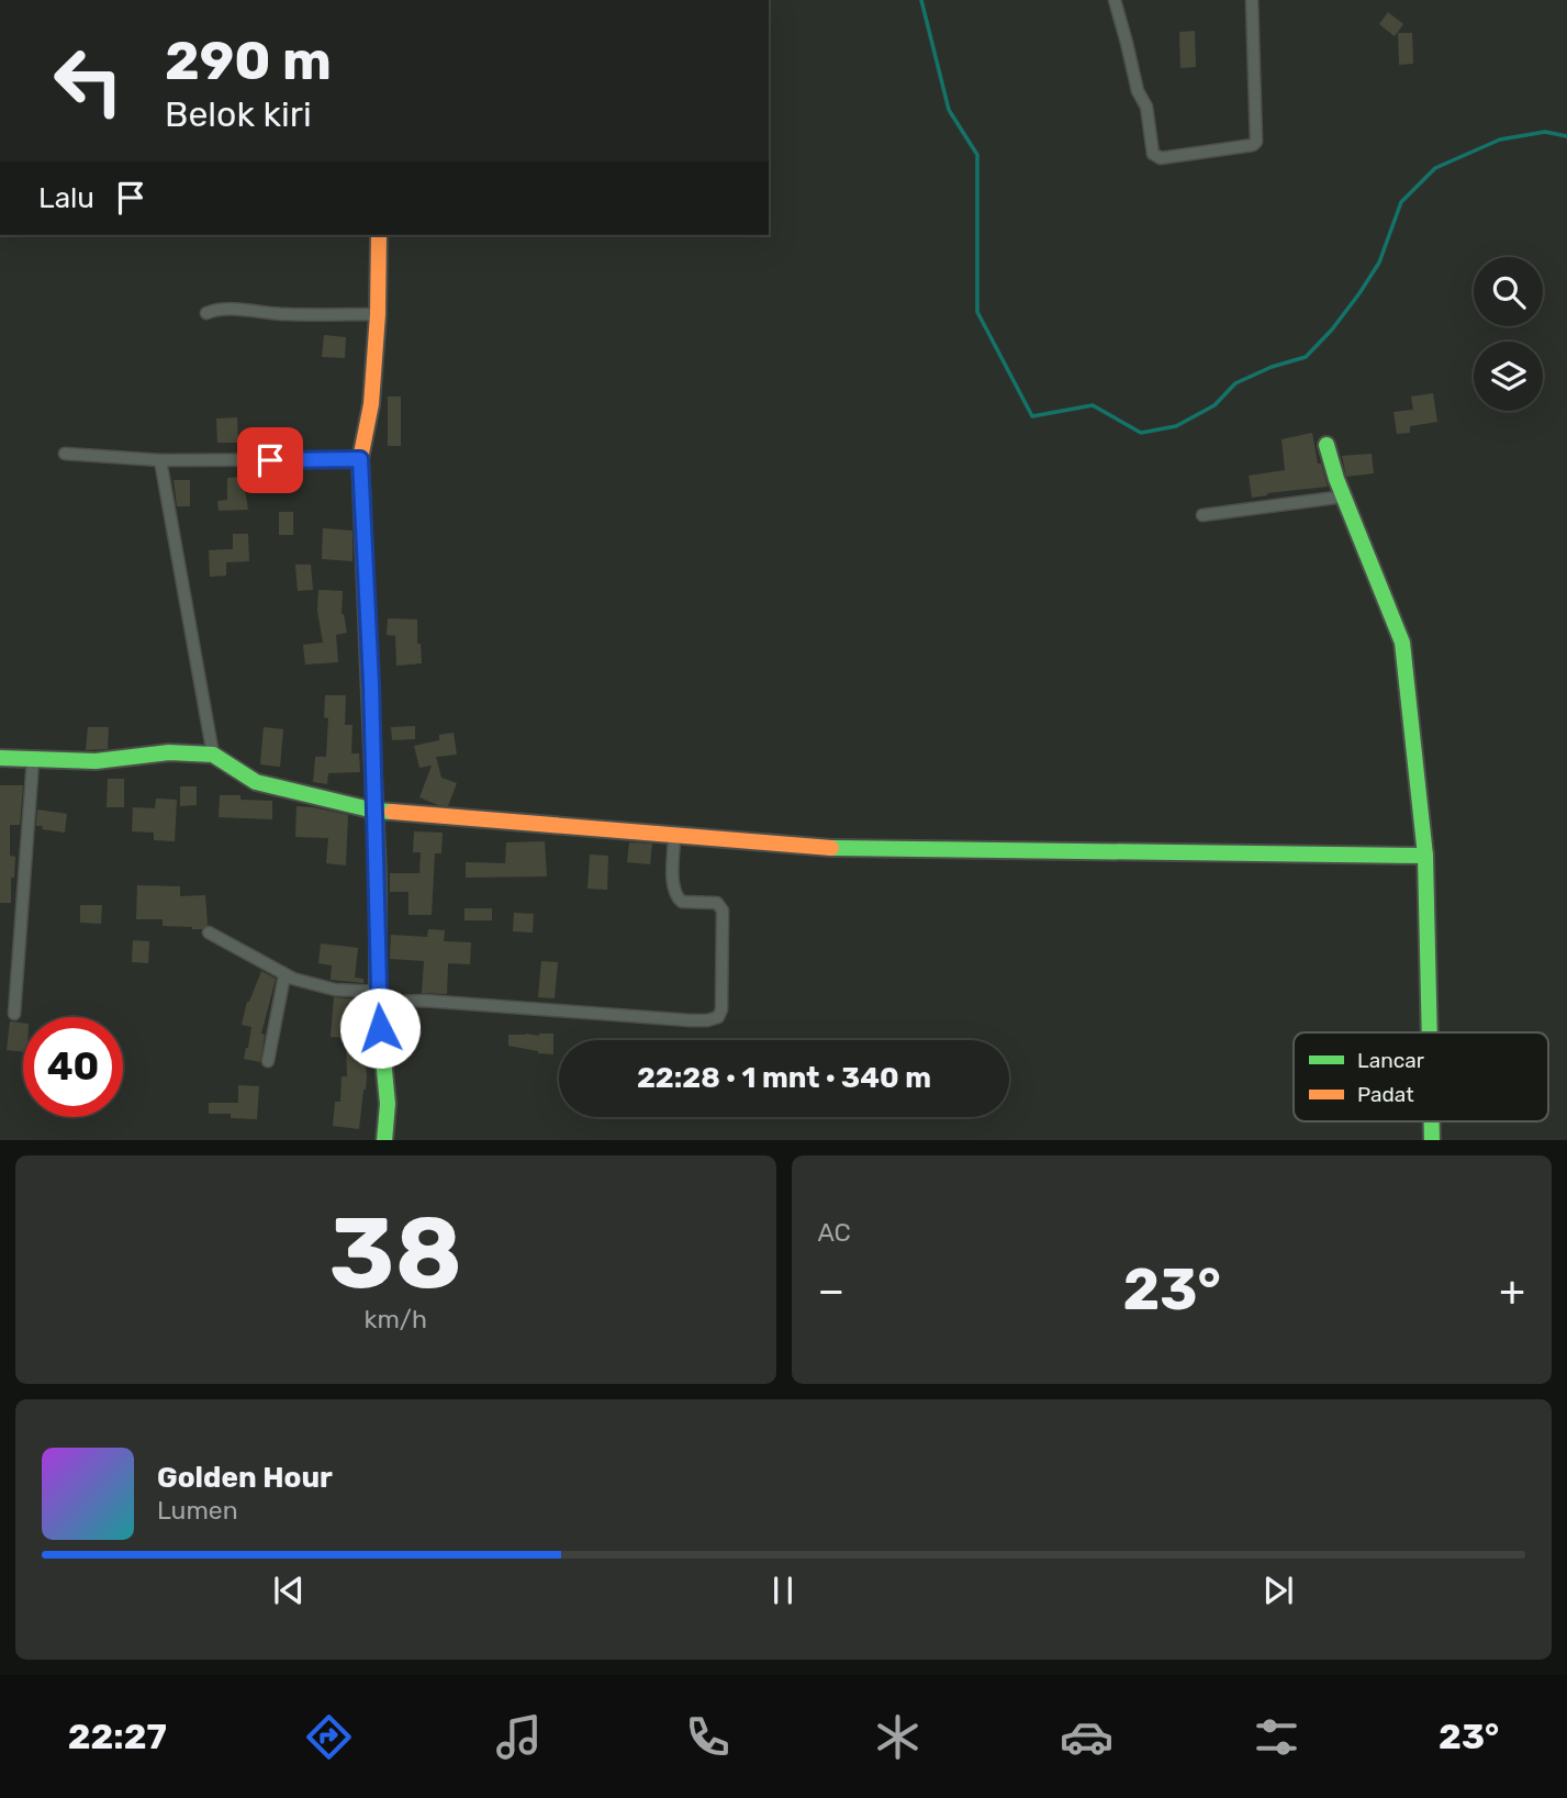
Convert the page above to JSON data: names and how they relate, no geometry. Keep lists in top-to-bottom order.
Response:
{
  "legend": ["Lancar", "Padat"],
  "page": {
    "turn": ["290 m", "Belok kiri"],
    "then": "Lalu",
    "limit": "40",
    "trip": "22:28 · 1 mnt · 340 m",
    "tile": [
      ["38", "km/h"],
      "AC"
    ],
    "heat": ["−", "23°", "+"],
    "song": ["Golden Hour", "Lumen"],
    "tabs": ["22:27", "23°"]
  }
}
